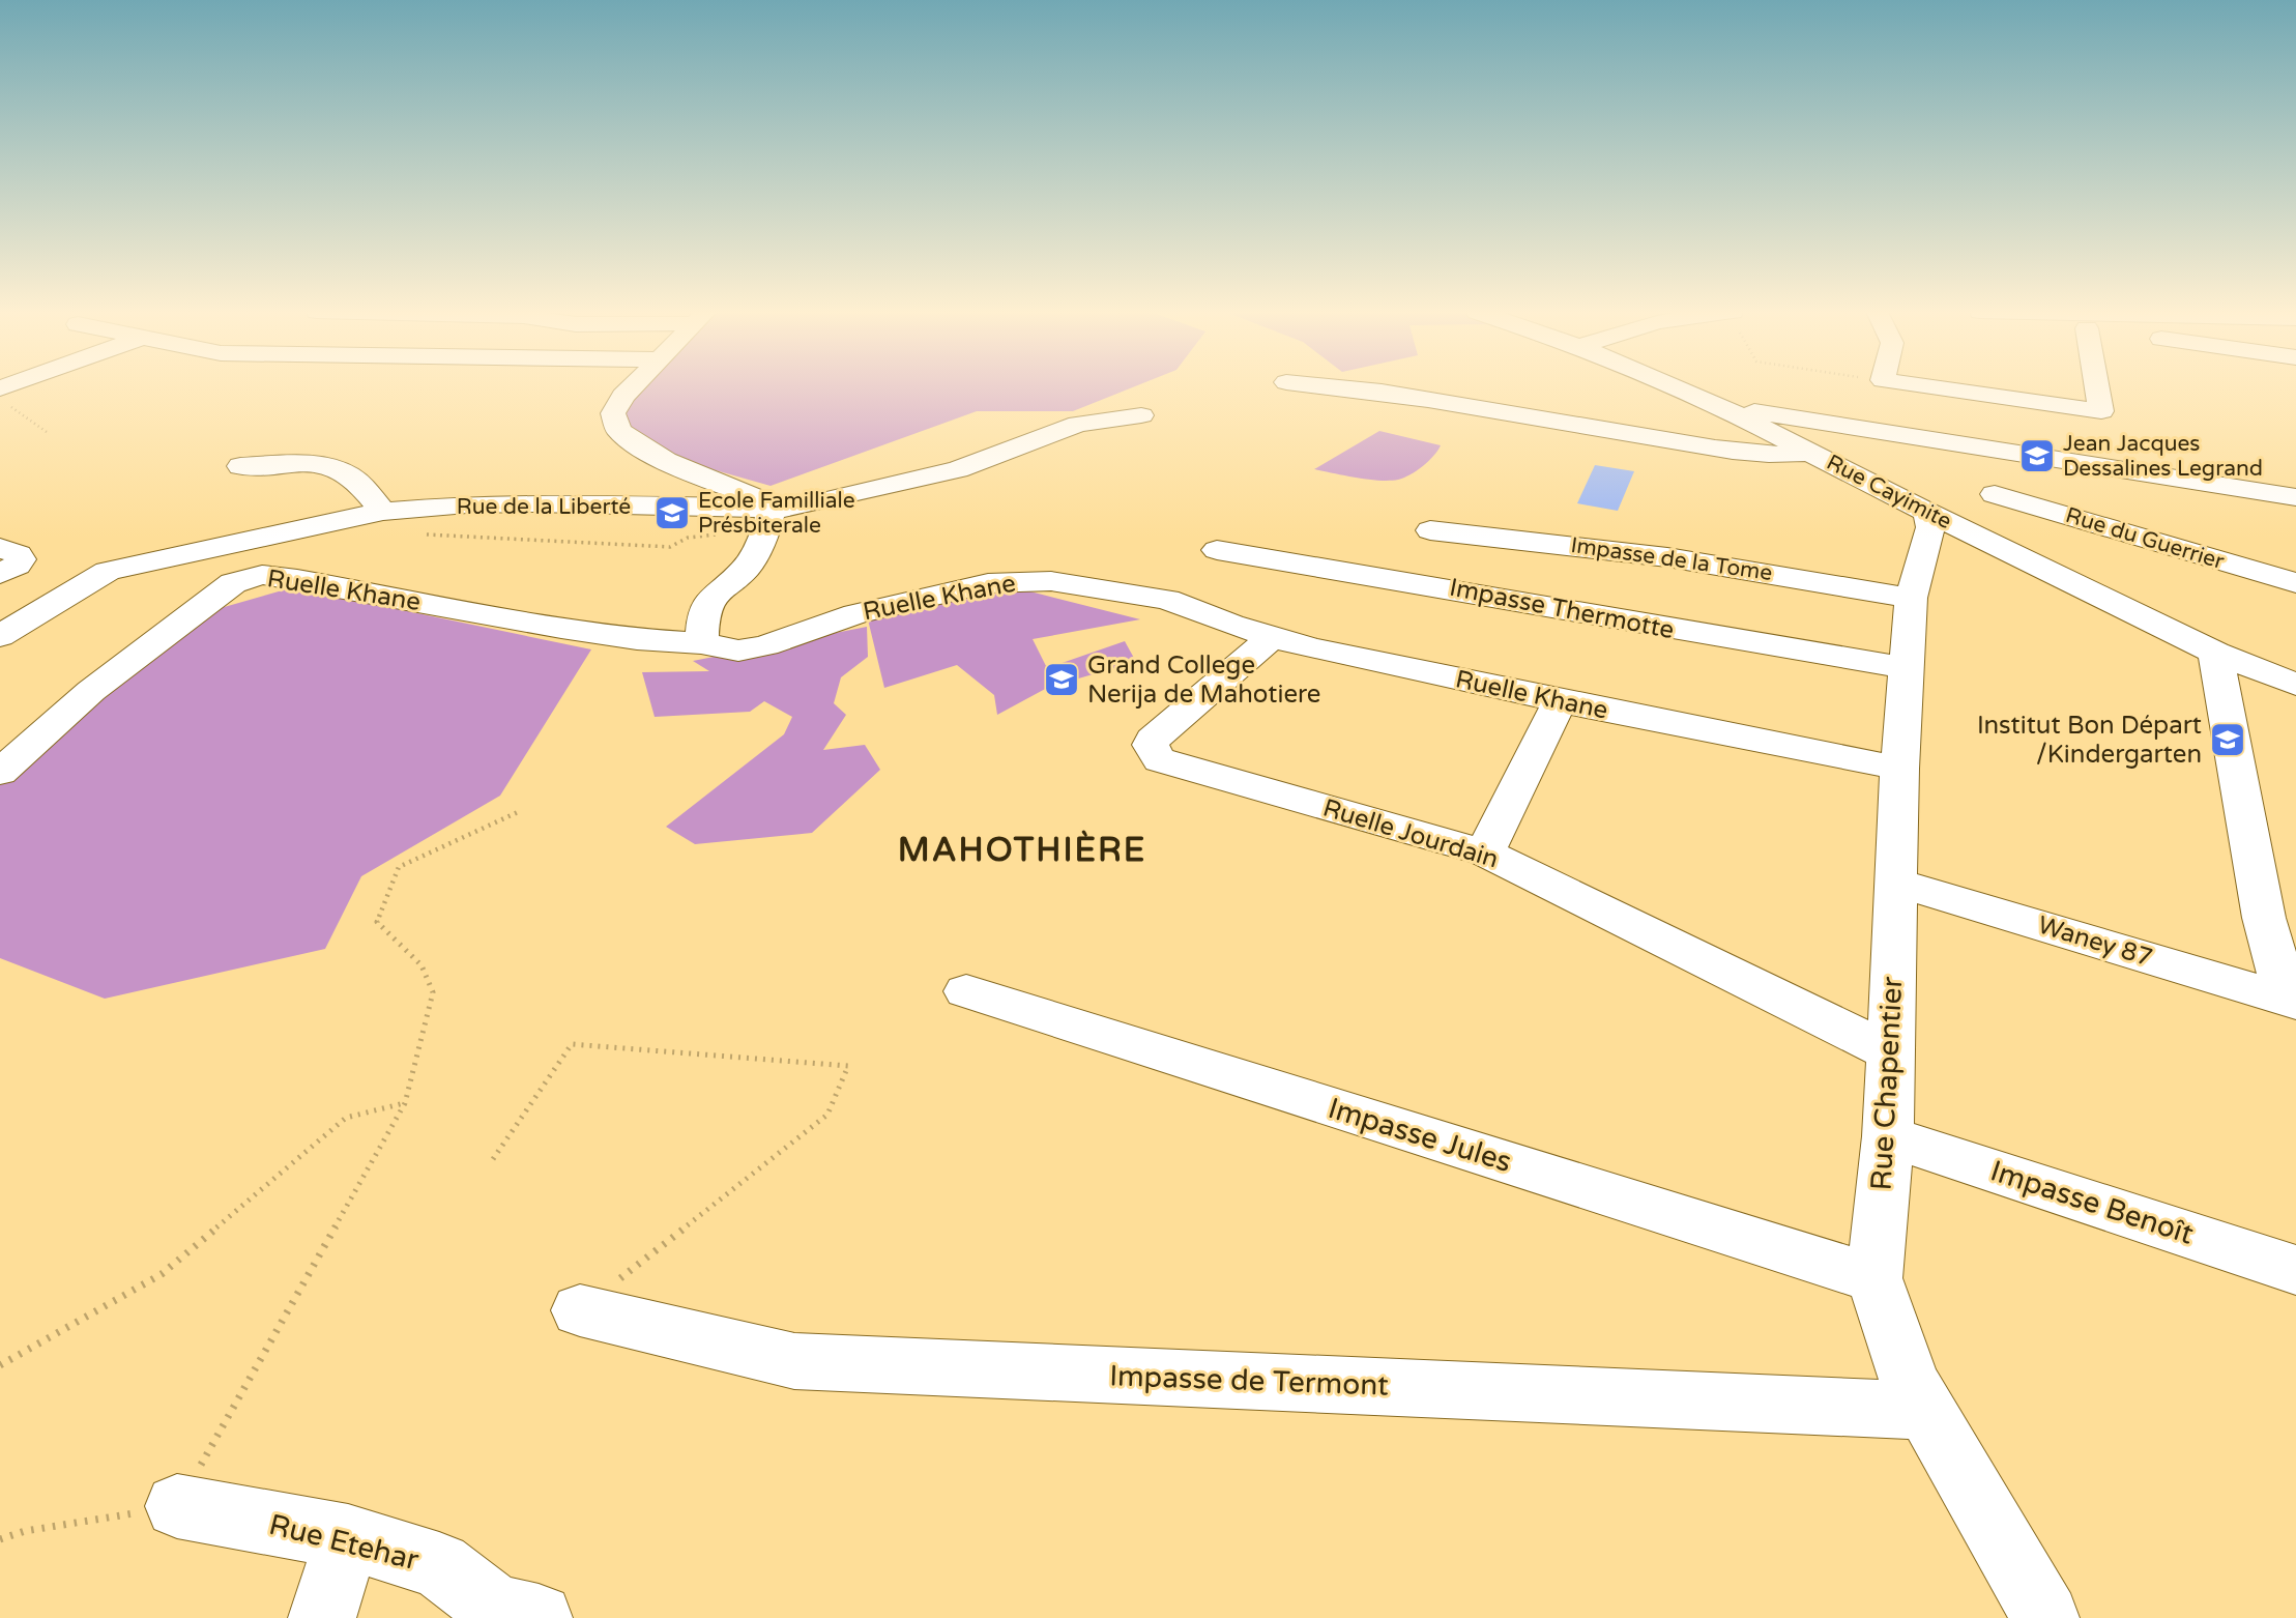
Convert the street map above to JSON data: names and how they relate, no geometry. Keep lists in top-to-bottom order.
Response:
{
  "streets": {
    "street": [
      "Rue Cayimite",
      "Rue de la Liberté",
      "Rue du Guerrier",
      "Impasse de la Tome",
      "Ruelle Khane",
      "Impasse Thermotte",
      "Ruelle Jourdain",
      "Waney 87",
      "Rue Chapentier",
      "Impasse Jules",
      "Impasse Benoît",
      "Impasse de Termont",
      "Rue Etehar"
    ]
  },
  "crossings": [
    ["Rue Cayimite", "Rue Chapentier"],
    ["Impasse de la Tome", "Rue Chapentier"],
    ["Ruelle Khane", "Ruelle Jourdain"],
    ["Ruelle Khane", "Rue Chapentier"],
    ["Impasse Thermotte", "Rue Chapentier"],
    ["Ruelle Jourdain", "Rue Chapentier"],
    ["Waney 87", "Rue Chapentier"],
    ["Rue Chapentier", "Impasse Jules"],
    ["Rue Chapentier", "Impasse Benoît"],
    ["Rue Chapentier", "Impasse de Termont"]
  ],
  "districts": ["MAHOTHIÈRE"],
  "places": {
    "school or university": [
      "Jean Jacques Dessalines Legrand",
      "Ecole Familliale Présbiterale",
      "Grand College Nerija de Mahotiere",
      "Institut Bon Départ /Kindergarten"
    ]
  }
}
